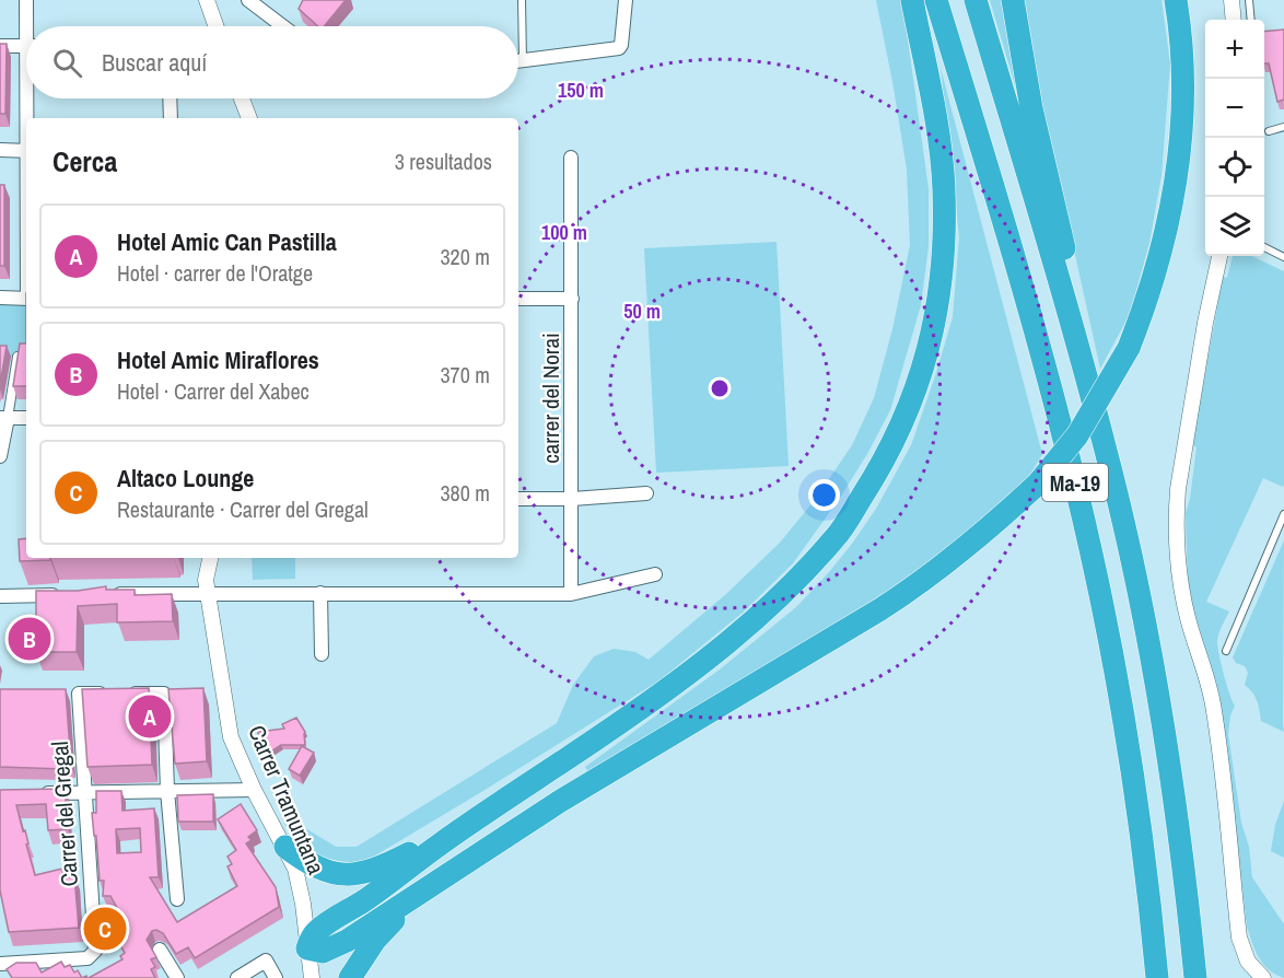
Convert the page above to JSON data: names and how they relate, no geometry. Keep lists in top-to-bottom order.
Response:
{
  "streets": {
    "highway": ["Ma-19"],
    "street": ["carrer del Norai", "Carrer Tramuntana", "Carrer del Gregal"]
  },
  "page": {
    "map_buttons": ["+", "−"],
    "search": "Buscar aquí",
    "heading": ["Cerca", "3 resultados"],
    "list": [
      {
        "mark": "A",
        "name": "Hotel Amic Can Pastilla",
        "note": "Hotel · carrer de l'Oratge",
        "value": "320 m"
      },
      {
        "mark": "B",
        "name": "Hotel Amic Miraflores",
        "note": "Hotel · Carrer del Xabec",
        "value": "370 m"
      },
      {
        "mark": "C",
        "name": "Altaco Lounge",
        "note": "Restaurante · Carrer del Gregal",
        "value": "380 m"
      }
    ],
    "pins": ["B", "A", "C"]
  },
  "rings": ["150 m", "100 m", "50 m"]
}
